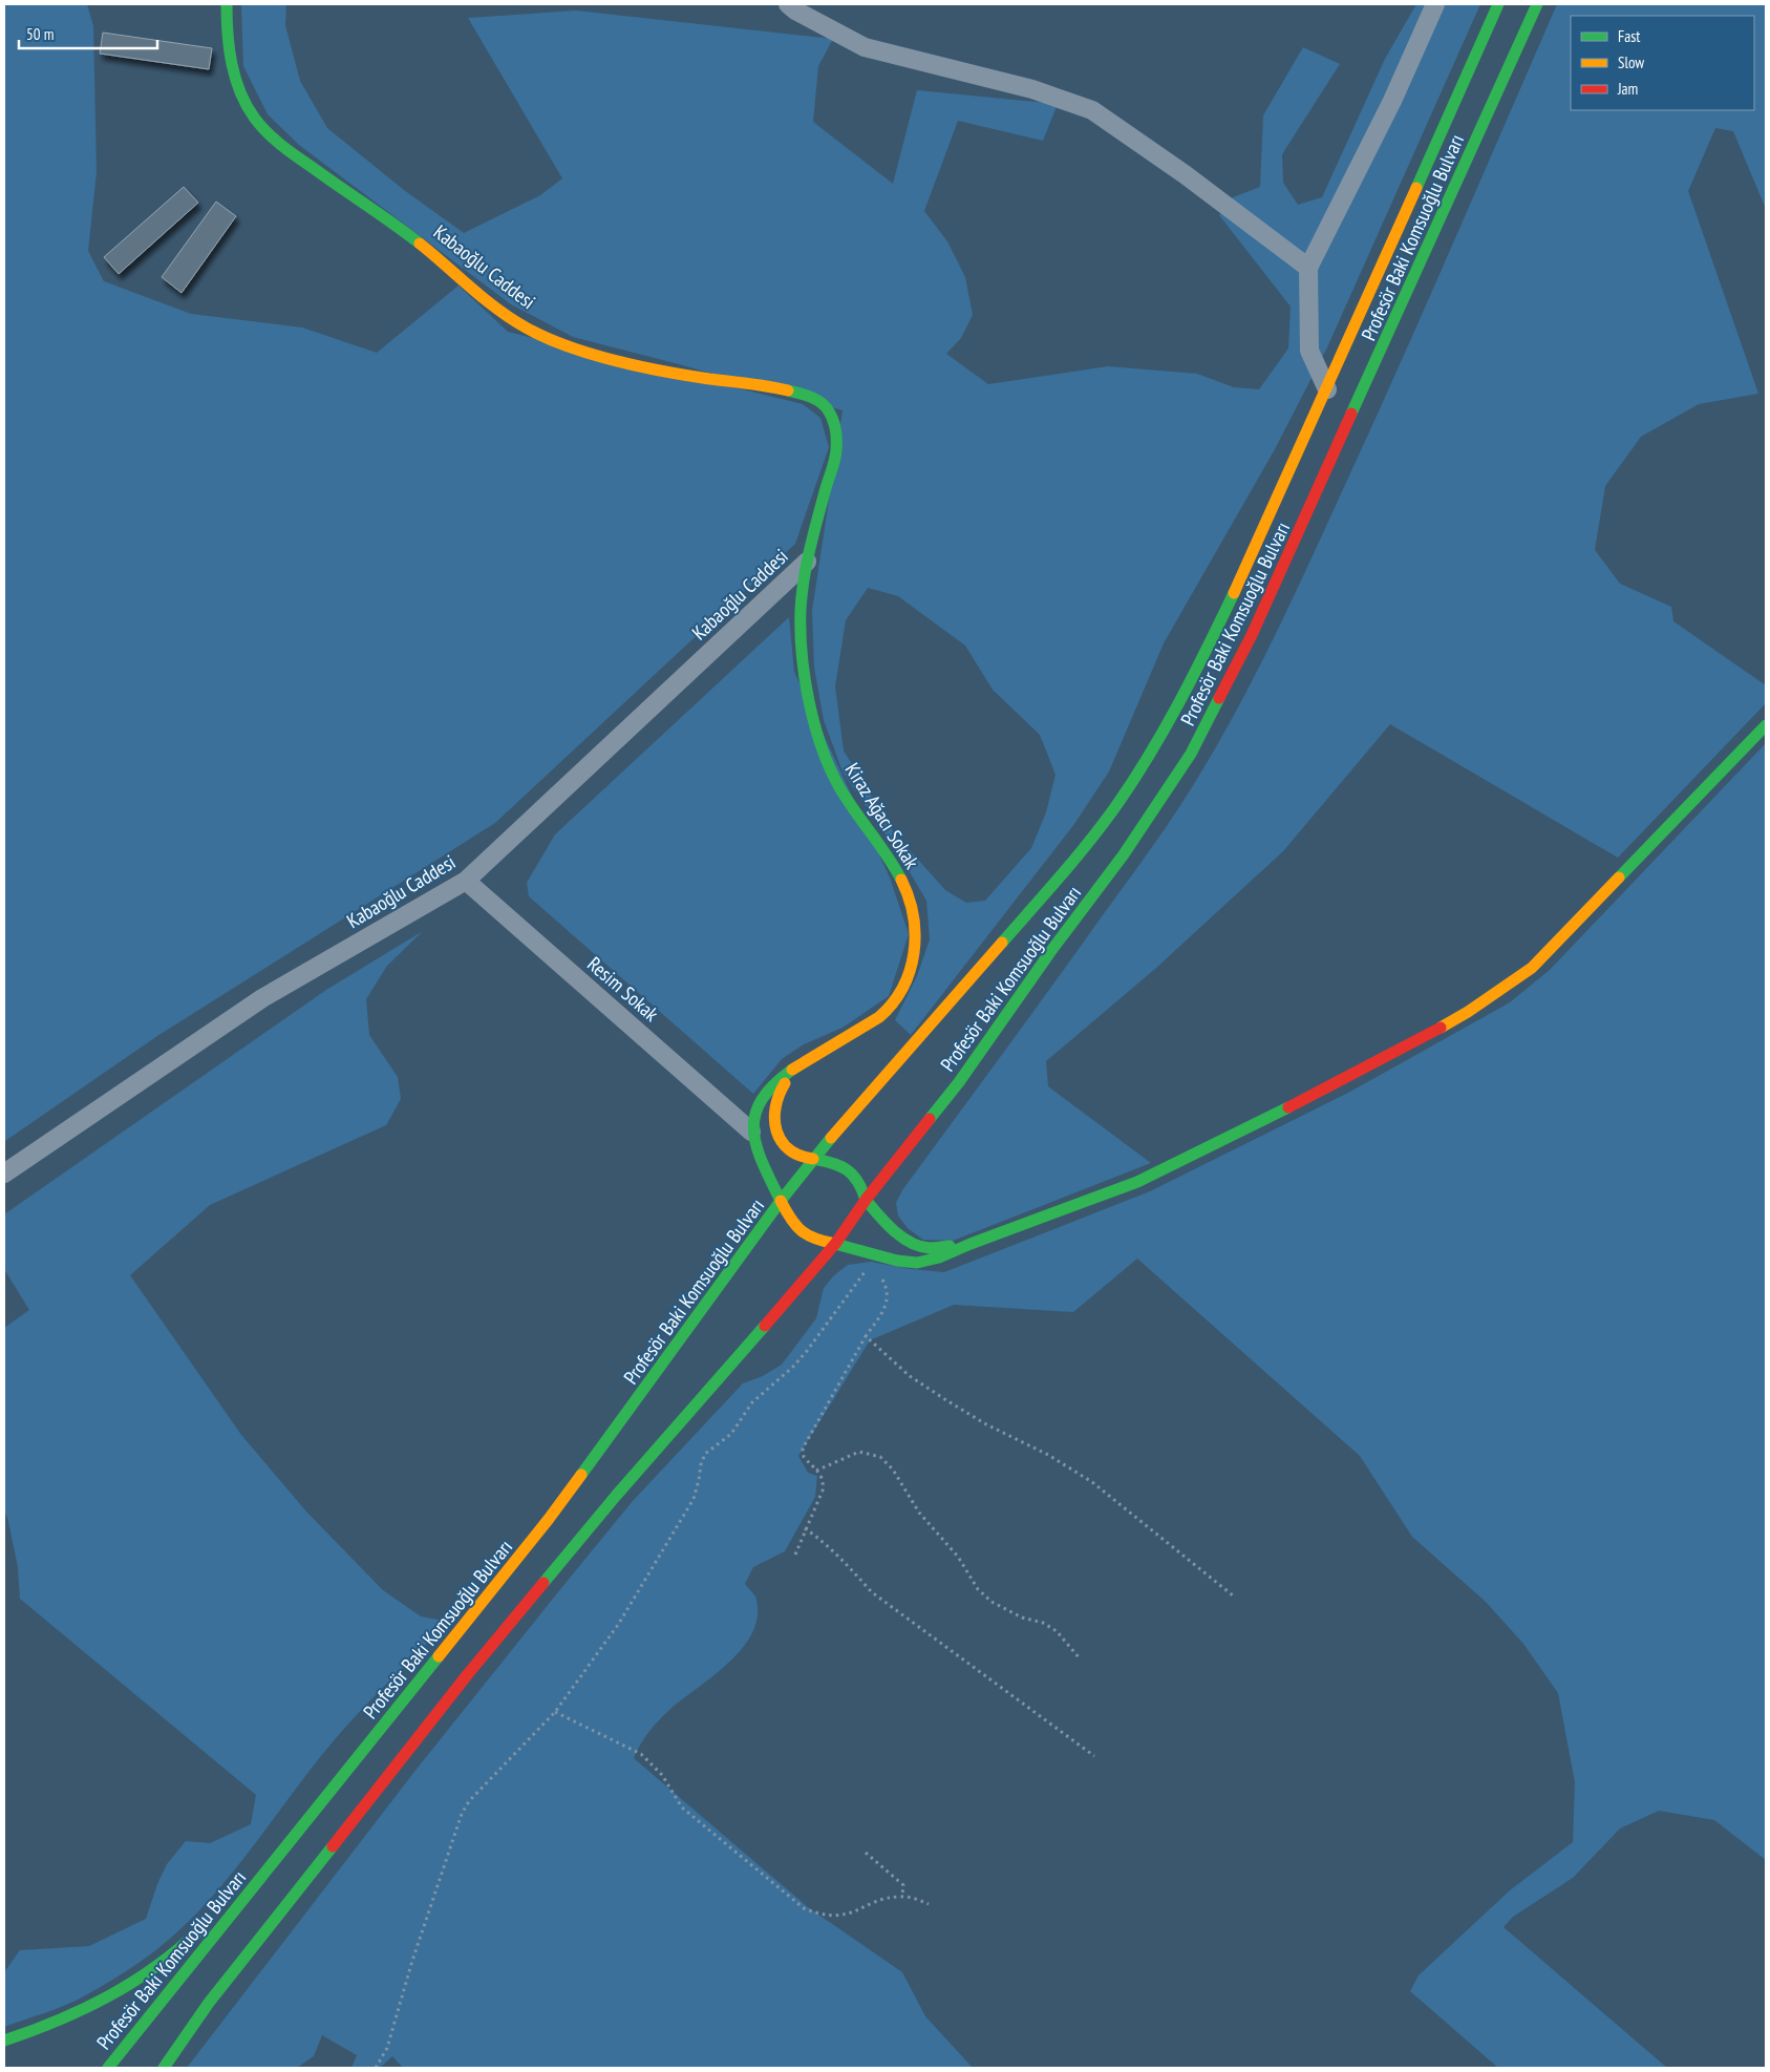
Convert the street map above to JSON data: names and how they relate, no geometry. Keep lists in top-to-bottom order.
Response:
{
  "streets": {
    "main road": ["Profesör Baki Komsuoğlu Bulvarı", "Kabaoğlu Caddesi", "Kiraz Ağacı Sokak"],
    "street": ["Resim Sokak"]
  },
  "crossings": [
    ["Kabaoğlu Caddesi", "Kiraz Ağacı Sokak"],
    ["Kabaoğlu Caddesi", "Resim Sokak"],
    ["Kiraz Ağacı Sokak", "Resim Sokak"]
  ],
  "legend": ["Fast", "Slow", "Jam"],
  "scale_bar": "50 m"
}
